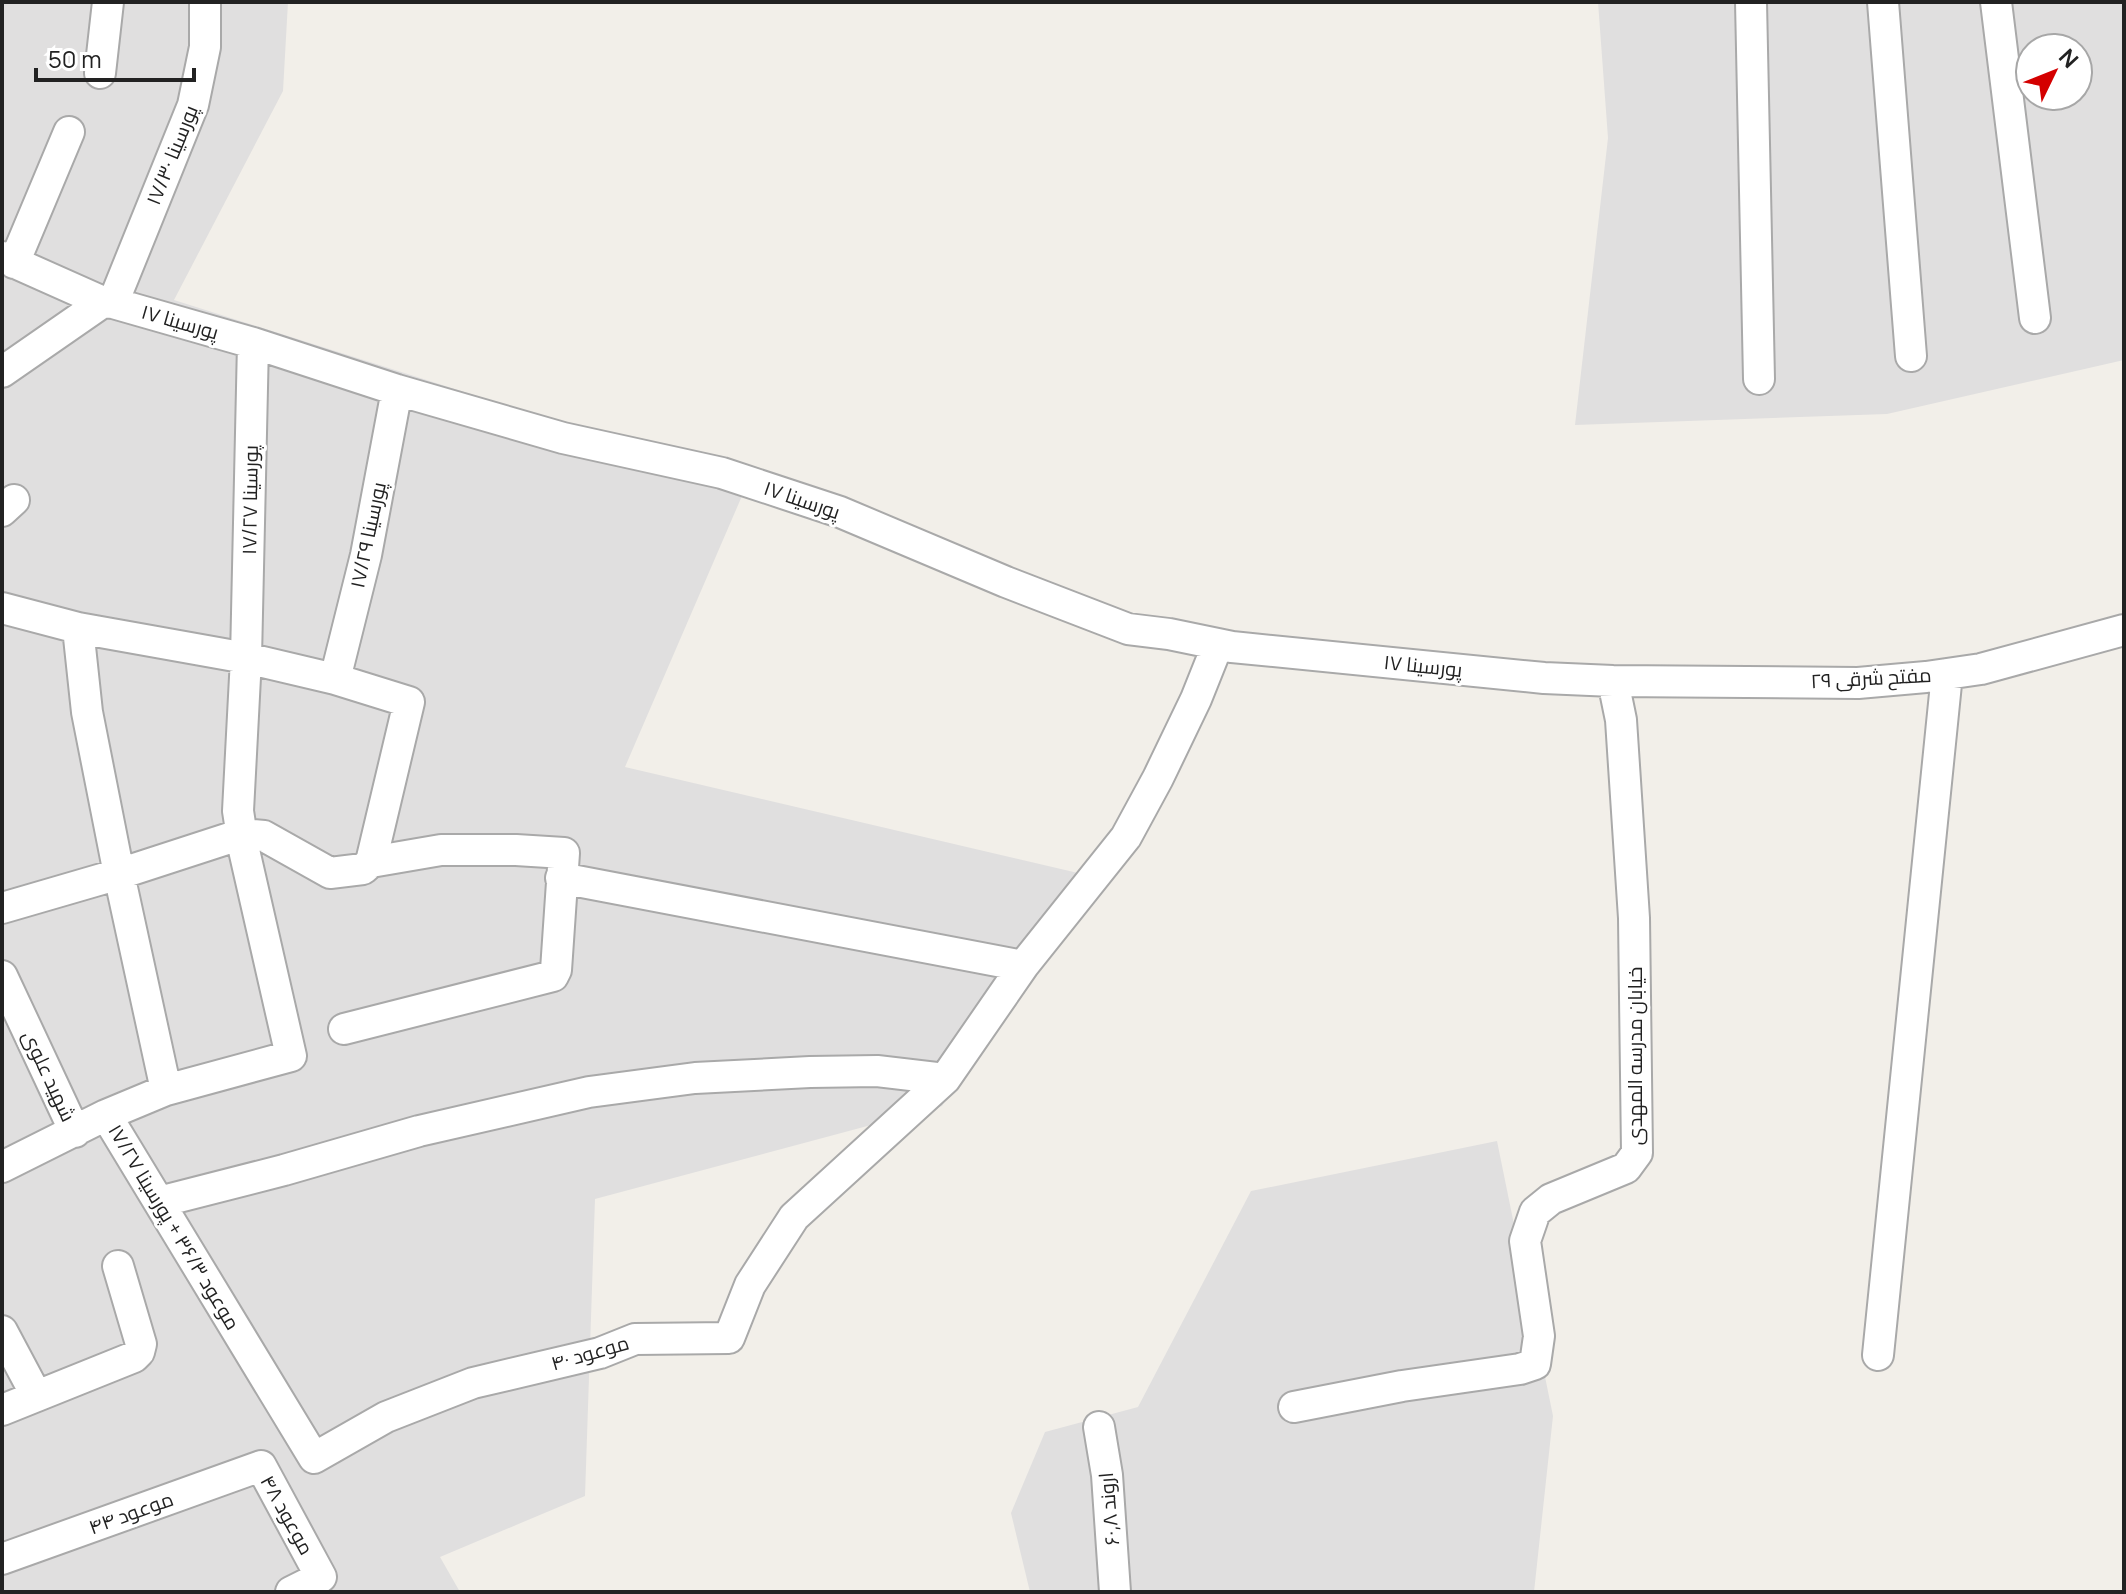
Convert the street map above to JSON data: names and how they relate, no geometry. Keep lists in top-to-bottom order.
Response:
{
  "streets": {
    "street": [
      "پورسینا ۱۷/۳۰",
      "پورسینا ۱۷",
      "پورسینا ۱۷/۲۷",
      "پورسینا ۱۷/۲۹",
      "مفتح شرقی ۲۹",
      "خیابان مدرسه المهدی",
      "شهید علوی",
      "موعود ۳۶/۳ + پورسینا ۱۷/۲۷",
      "موعود ۴۰",
      "اروند ۶۰٫۸",
      "موعود ۴۴",
      "موعود ۴۸"
    ]
  },
  "crossings": [
    ["پورسینا ۱۷/۳۰", "پورسینا ۱۷"],
    ["پورسینا ۱۷", "پورسینا ۱۷/۲۷"],
    ["پورسینا ۱۷", "پورسینا ۱۷/۲۹"],
    ["پورسینا ۱۷", "مفتح شرقی ۲۹"],
    ["پورسینا ۱۷", "خیابان مدرسه المهدی"],
    ["مفتح شرقی ۲۹", "خیابان مدرسه المهدی"],
    ["موعود ۳۶/۳ + پورسینا ۱۷/۲۷", "موعود ۴۰"],
    ["موعود ۴۴", "موعود ۴۸"]
  ],
  "scale_bar": "50 m",
  "north": "top right"
}
